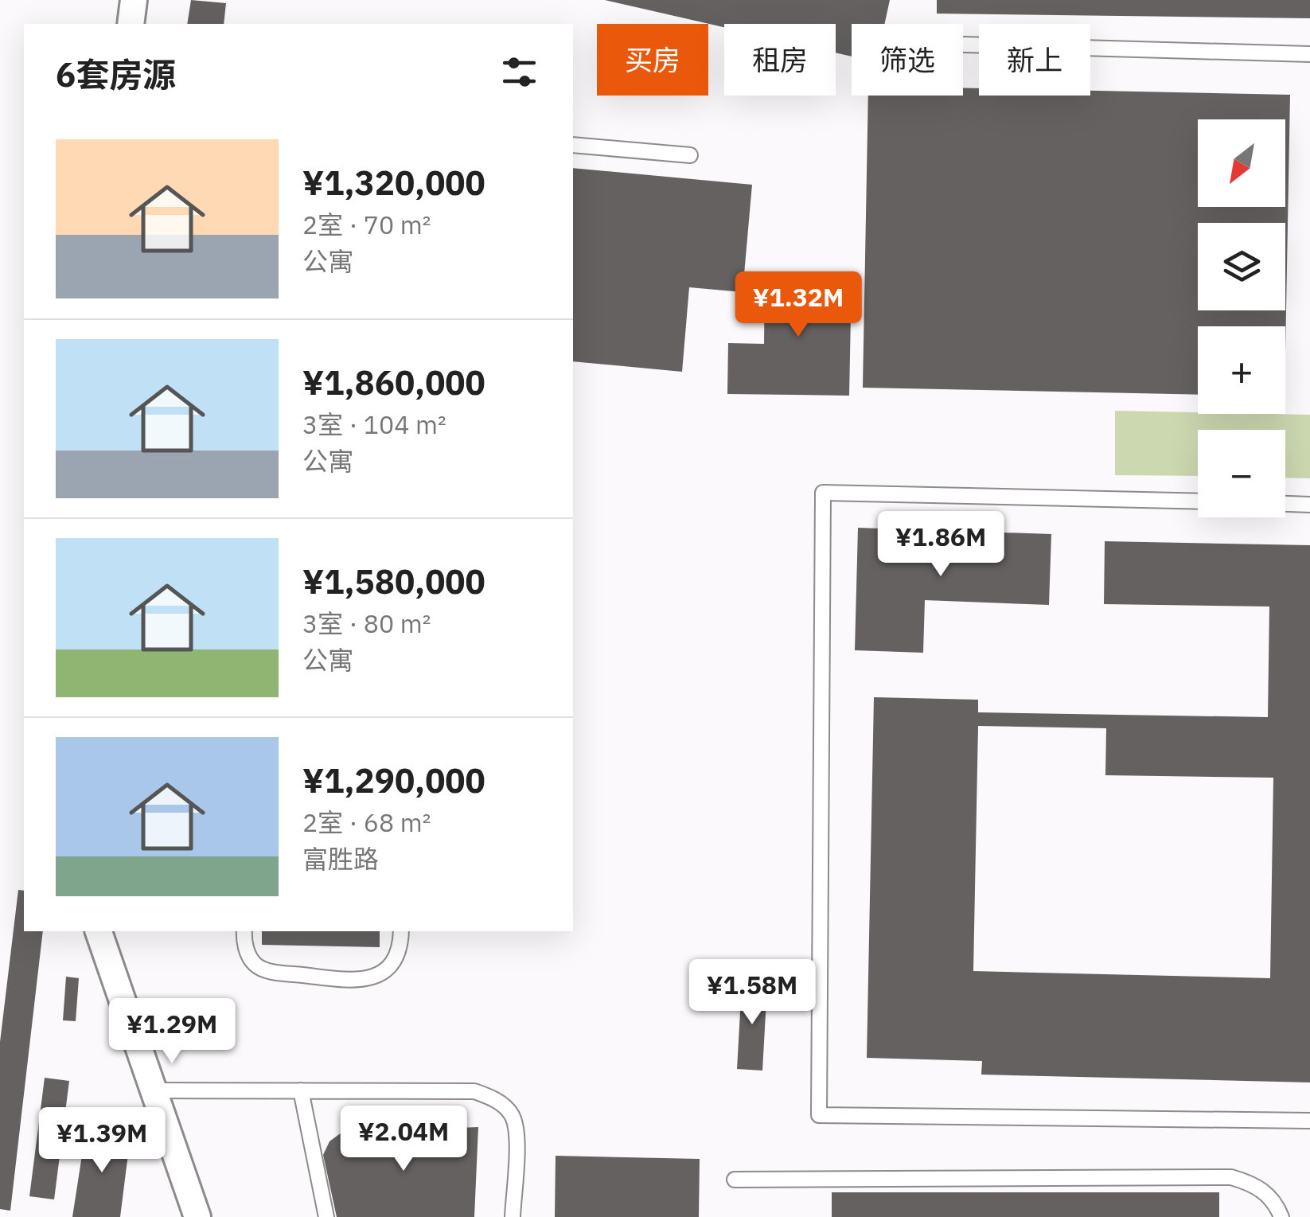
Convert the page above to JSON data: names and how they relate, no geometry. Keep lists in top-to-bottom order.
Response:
{
  "north": "bottom left",
  "page": {
    "chip": [
      "买房",
      "租房",
      "筛选",
      "新上"
    ],
    "heading": "6套房源",
    "map_buttons": ["+", "−"],
    "list": [
      {
        "name": "¥1,320,000",
        "note": "2室 · 70 m² · 公寓"
      },
      {
        "name": "¥1,860,000",
        "note": "3室 · 104 m² · 公寓"
      },
      {
        "name": "¥1,580,000",
        "note": "3室 · 80 m² · 公寓"
      },
      {
        "name": "¥1,290,000",
        "note": "2室 · 68 m² · 富胜路"
      }
    ],
    "price": [
      "¥1.32M",
      "¥1.86M",
      "¥1.58M",
      "¥1.29M",
      "¥2.04M",
      "¥1.39M"
    ]
  }
}
